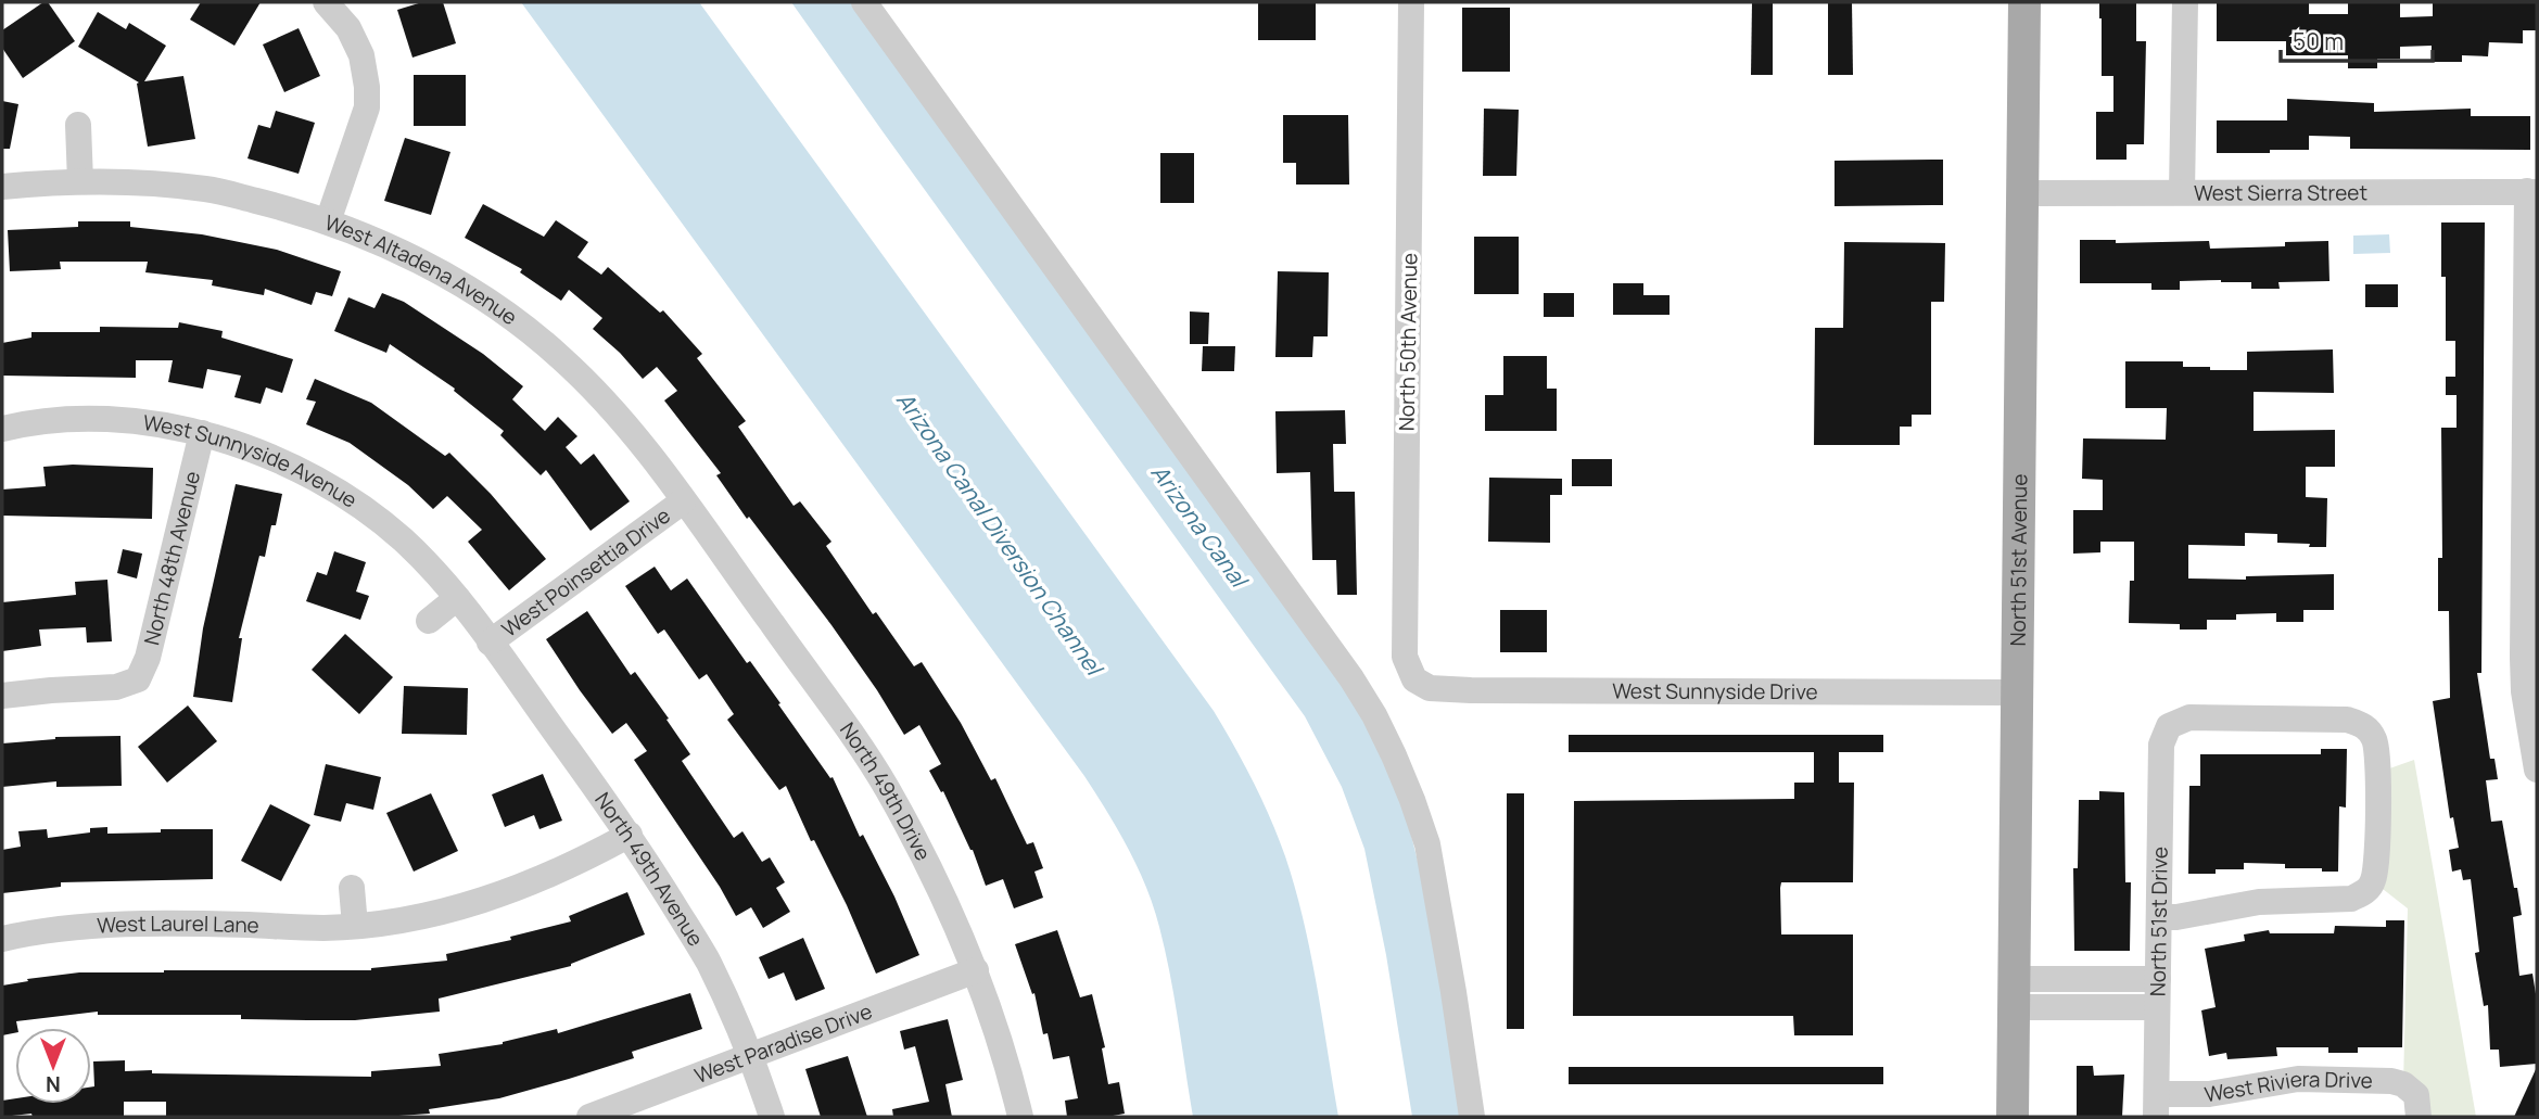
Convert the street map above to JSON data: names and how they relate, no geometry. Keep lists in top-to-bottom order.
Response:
{
  "streets": {
    "main road": ["North 51st Avenue"],
    "street": [
      "West Sierra Street",
      "West Altadena Avenue",
      "North 50th Avenue",
      "West Sunnyside Avenue",
      "North 48th Avenue",
      "West Poinsettia Drive",
      "West Sunnyside Drive",
      "North 49th Drive",
      "North 49th Avenue",
      "North 51st Drive",
      "West Laurel Lane",
      "West Paradise Drive",
      "West Riviera Drive"
    ]
  },
  "crossings": [
    ["West Sierra Street", "North 51st Avenue"],
    ["West Altadena Avenue", "West Poinsettia Drive"],
    ["West Altadena Avenue", "North 49th Drive"],
    ["North 50th Avenue", "West Sunnyside Drive"],
    ["West Sunnyside Avenue", "North 48th Avenue"],
    ["West Sunnyside Avenue", "West Poinsettia Drive"],
    ["West Sunnyside Avenue", "North 49th Avenue"],
    ["North 51st Avenue", "West Sunnyside Drive"],
    ["West Poinsettia Drive", "North 49th Drive"],
    ["West Poinsettia Drive", "North 49th Avenue"],
    ["North 49th Drive", "West Paradise Drive"],
    ["North 49th Avenue", "West Laurel Lane"],
    ["North 49th Avenue", "West Paradise Drive"],
    ["North 51st Drive", "West Riviera Drive"]
  ],
  "water": ["Arizona Canal", "Arizona Canal Diversion Channel"],
  "scale_bar": "50 m",
  "north": "bottom"
}
